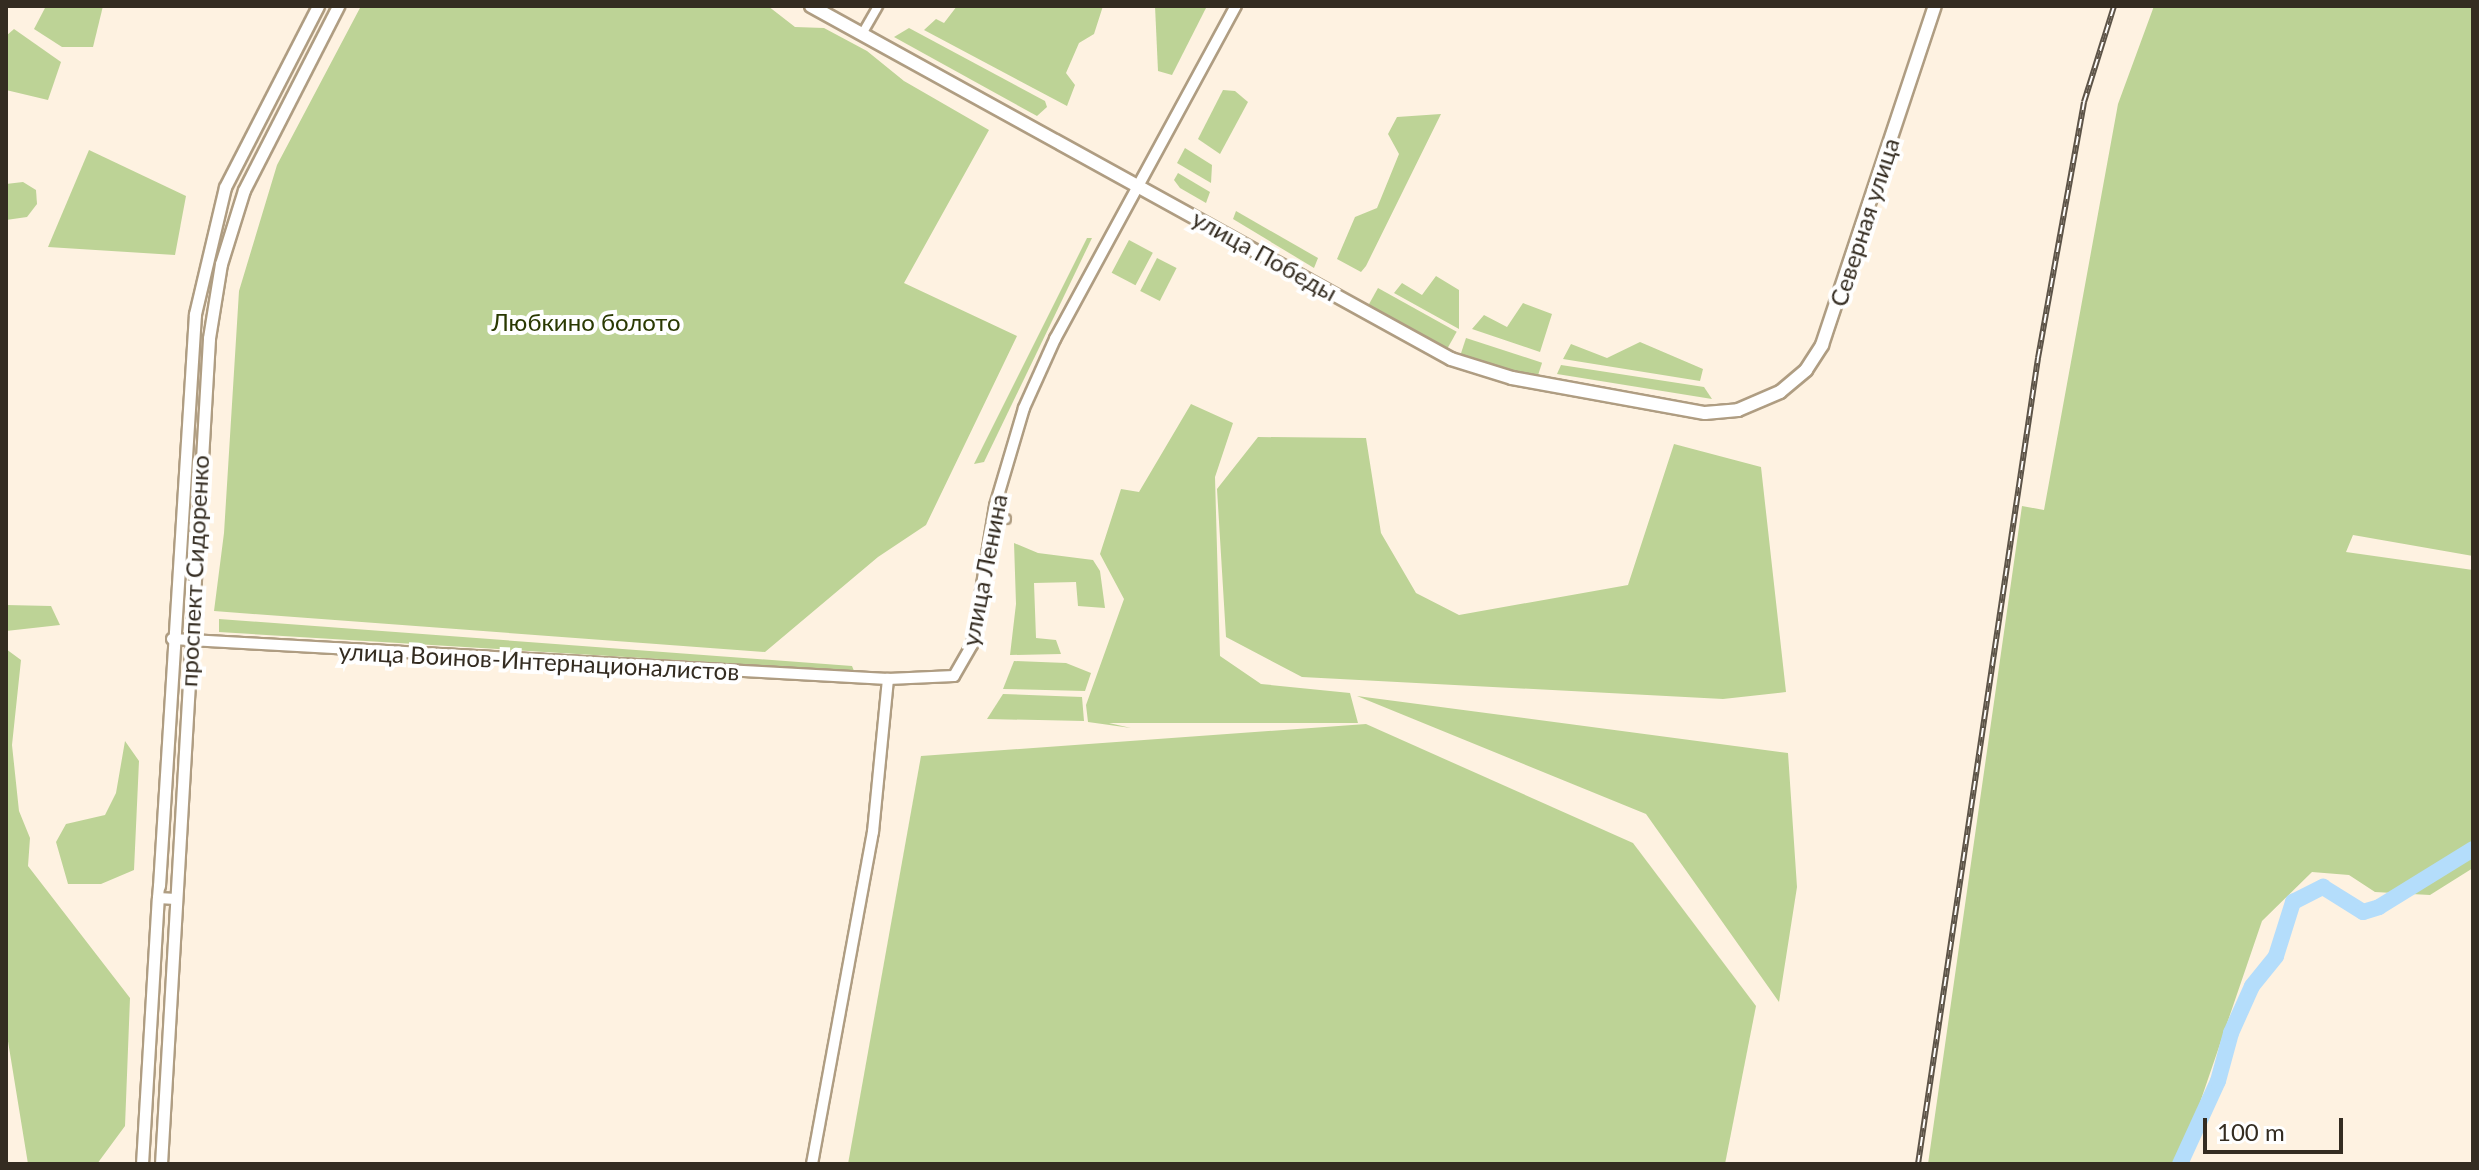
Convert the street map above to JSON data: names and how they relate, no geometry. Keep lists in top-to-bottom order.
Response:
{
  "streets": {
    "main road": ["Северная улица", "улица Победы", "проспект Сидоренко"],
    "street": ["улица Ленина", "улица Воинов-Интернационалистов"]
  },
  "crossings": [
    ["Северная улица", "улица Победы"],
    ["улица Победы", "улица Ленина"],
    ["улица Ленина", "улица Воинов-Интернационалистов"],
    ["проспект Сидоренко", "улица Воинов-Интернационалистов"]
  ],
  "parks": ["Любкино болото"],
  "scale_bar": "100 m"
}
